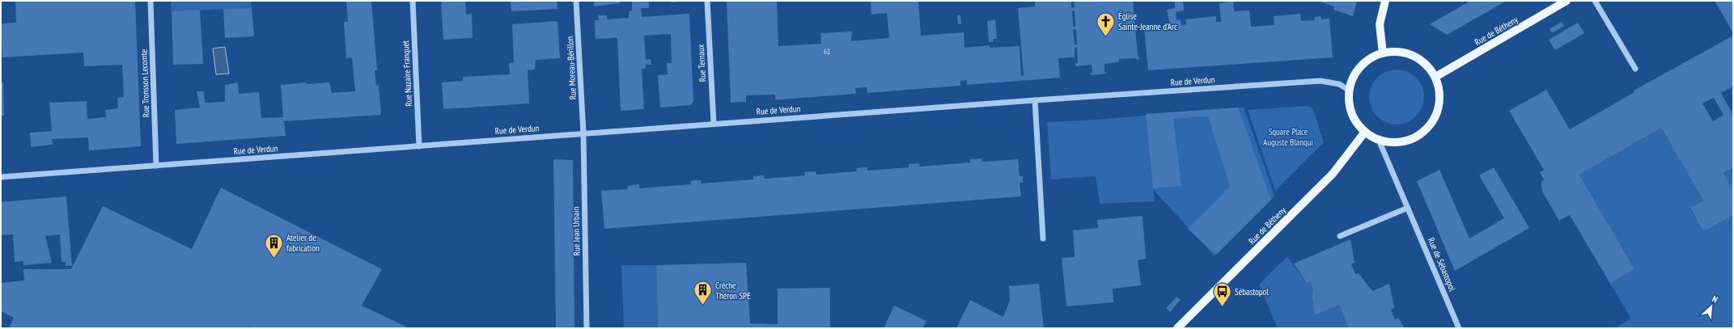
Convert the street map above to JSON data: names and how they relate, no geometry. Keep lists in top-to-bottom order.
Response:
{
  "streets": {
    "main road": ["Rue de Bétheny"],
    "street": [
      "Rue Ternaux",
      "Rue Moreau-Bérillon",
      "Rue Nazaire Franquet",
      "Rue de Verdun",
      "Rue Tronsson Lecomte",
      "Rue Jean Urbain",
      "Rue de Sébastopol"
    ]
  },
  "crossings": [
    ["Rue de Bétheny", "Rue de Verdun"],
    ["Rue de Bétheny", "Rue de Sébastopol"],
    ["Rue Ternaux", "Rue de Verdun"],
    ["Rue Moreau-Bérillon", "Rue de Verdun"],
    ["Rue Moreau-Bérillon", "Rue Jean Urbain"],
    ["Rue Nazaire Franquet", "Rue de Verdun"],
    ["Rue de Verdun", "Rue Tronsson Lecomte"],
    ["Rue de Verdun", "Rue Jean Urbain"],
    ["Rue de Verdun", "Rue de Sébastopol"]
  ],
  "parks": ["Square Place Auguste Blanqui"],
  "places": {
    "church": ["Église Sainte-Jeanne d'Arc"],
    "building": ["Atelier de fabrication", "Crèche Théron SPE"],
    "bus stop": ["Sébastopol"]
  },
  "house_numbers": ["61"],
  "north": "top right"
}
